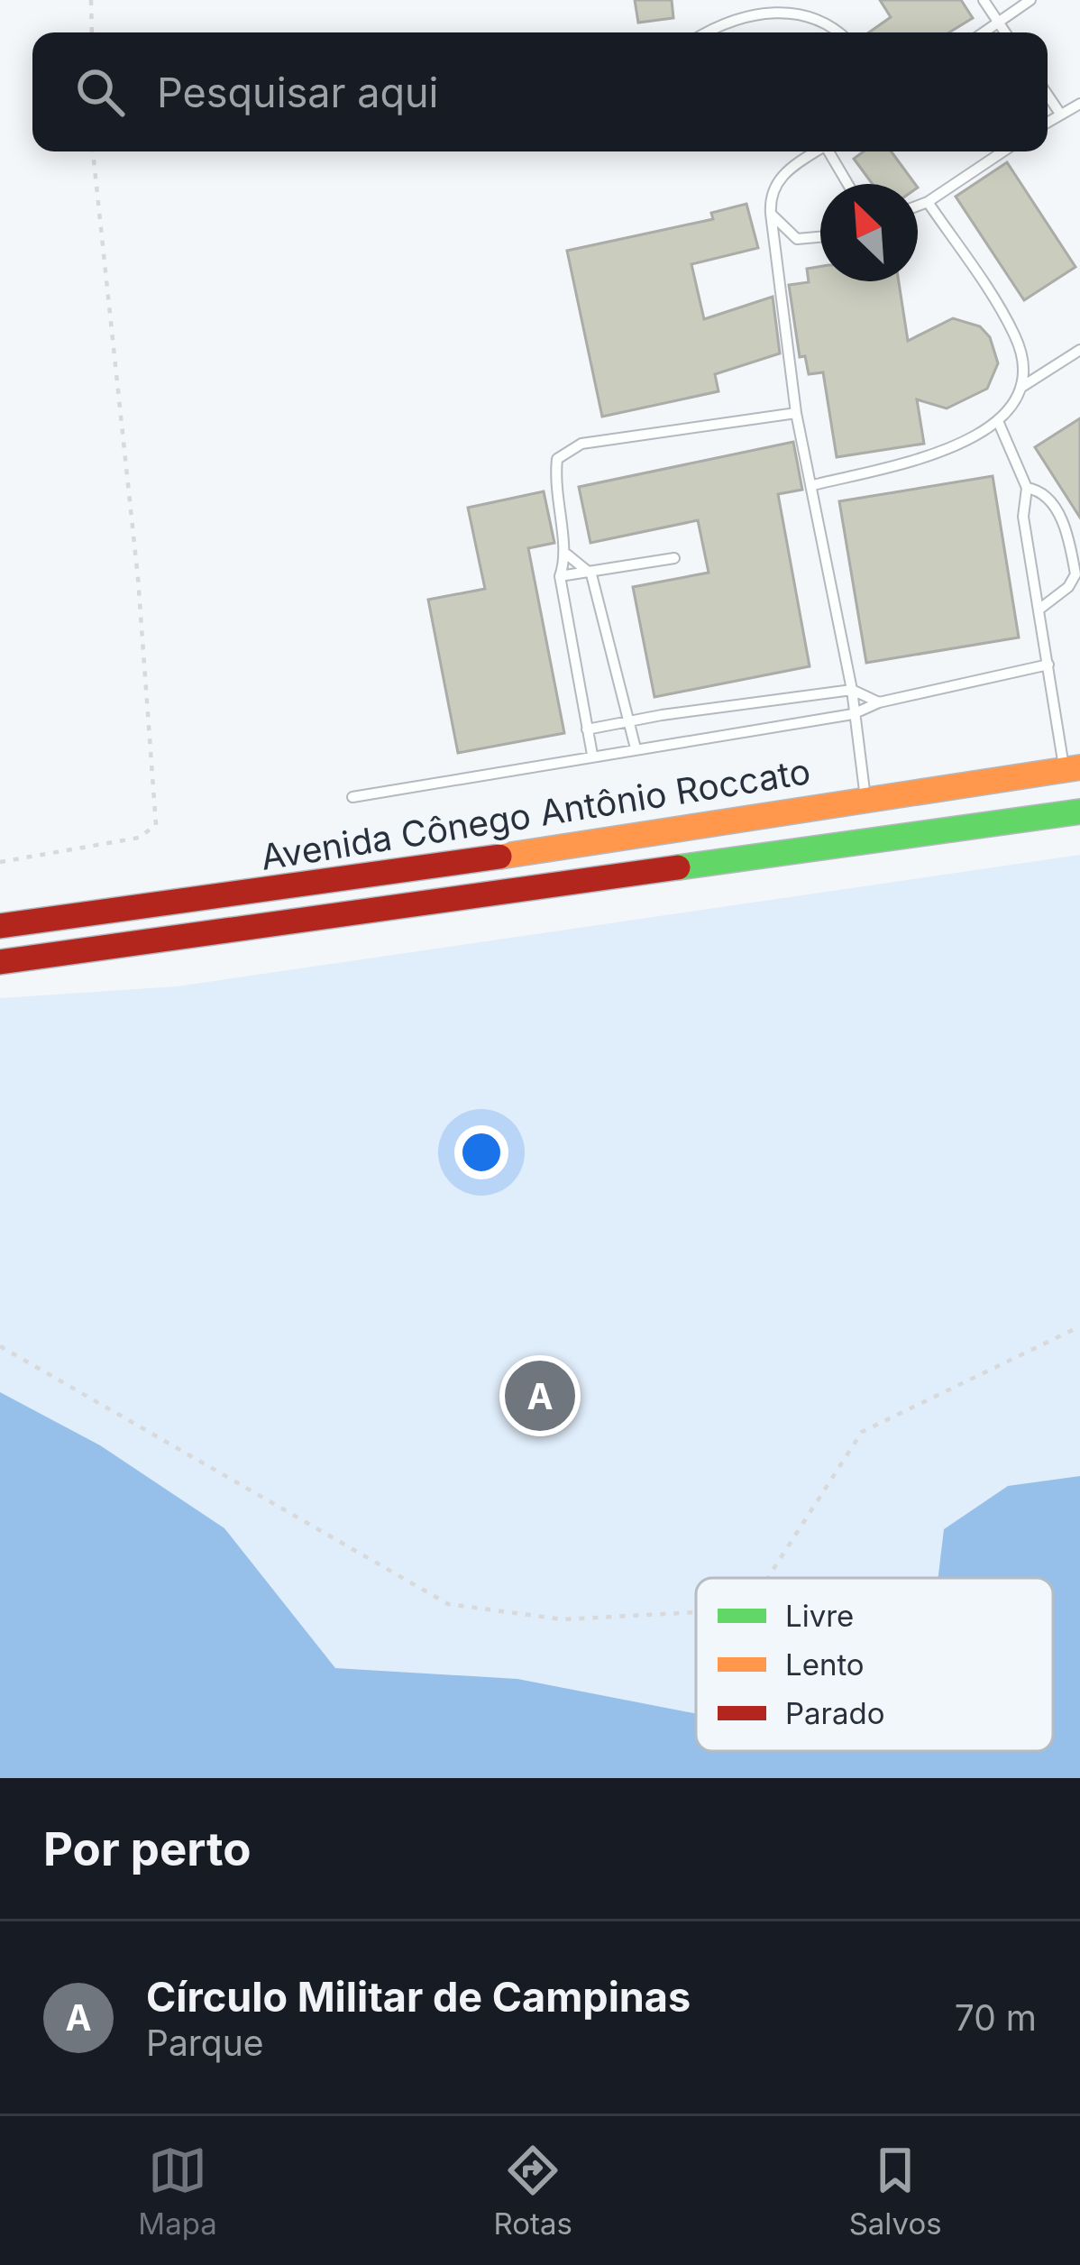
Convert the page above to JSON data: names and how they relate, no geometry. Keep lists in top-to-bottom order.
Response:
{
  "streets": {
    "main road": ["Avenida Cônego Antônio Roccato"]
  },
  "legend": ["Livre", "Lento", "Parado"],
  "north": "top left",
  "page": {
    "search": "Pesquisar aqui",
    "pins": "A",
    "heading": "Por perto",
    "list": [
      {
        "mark": "A",
        "name": "Círculo Militar de Campinas",
        "note": "Parque",
        "value": "70 m"
      }
    ],
    "nav": ["Mapa", "Rotas", "Salvos"]
  }
}
